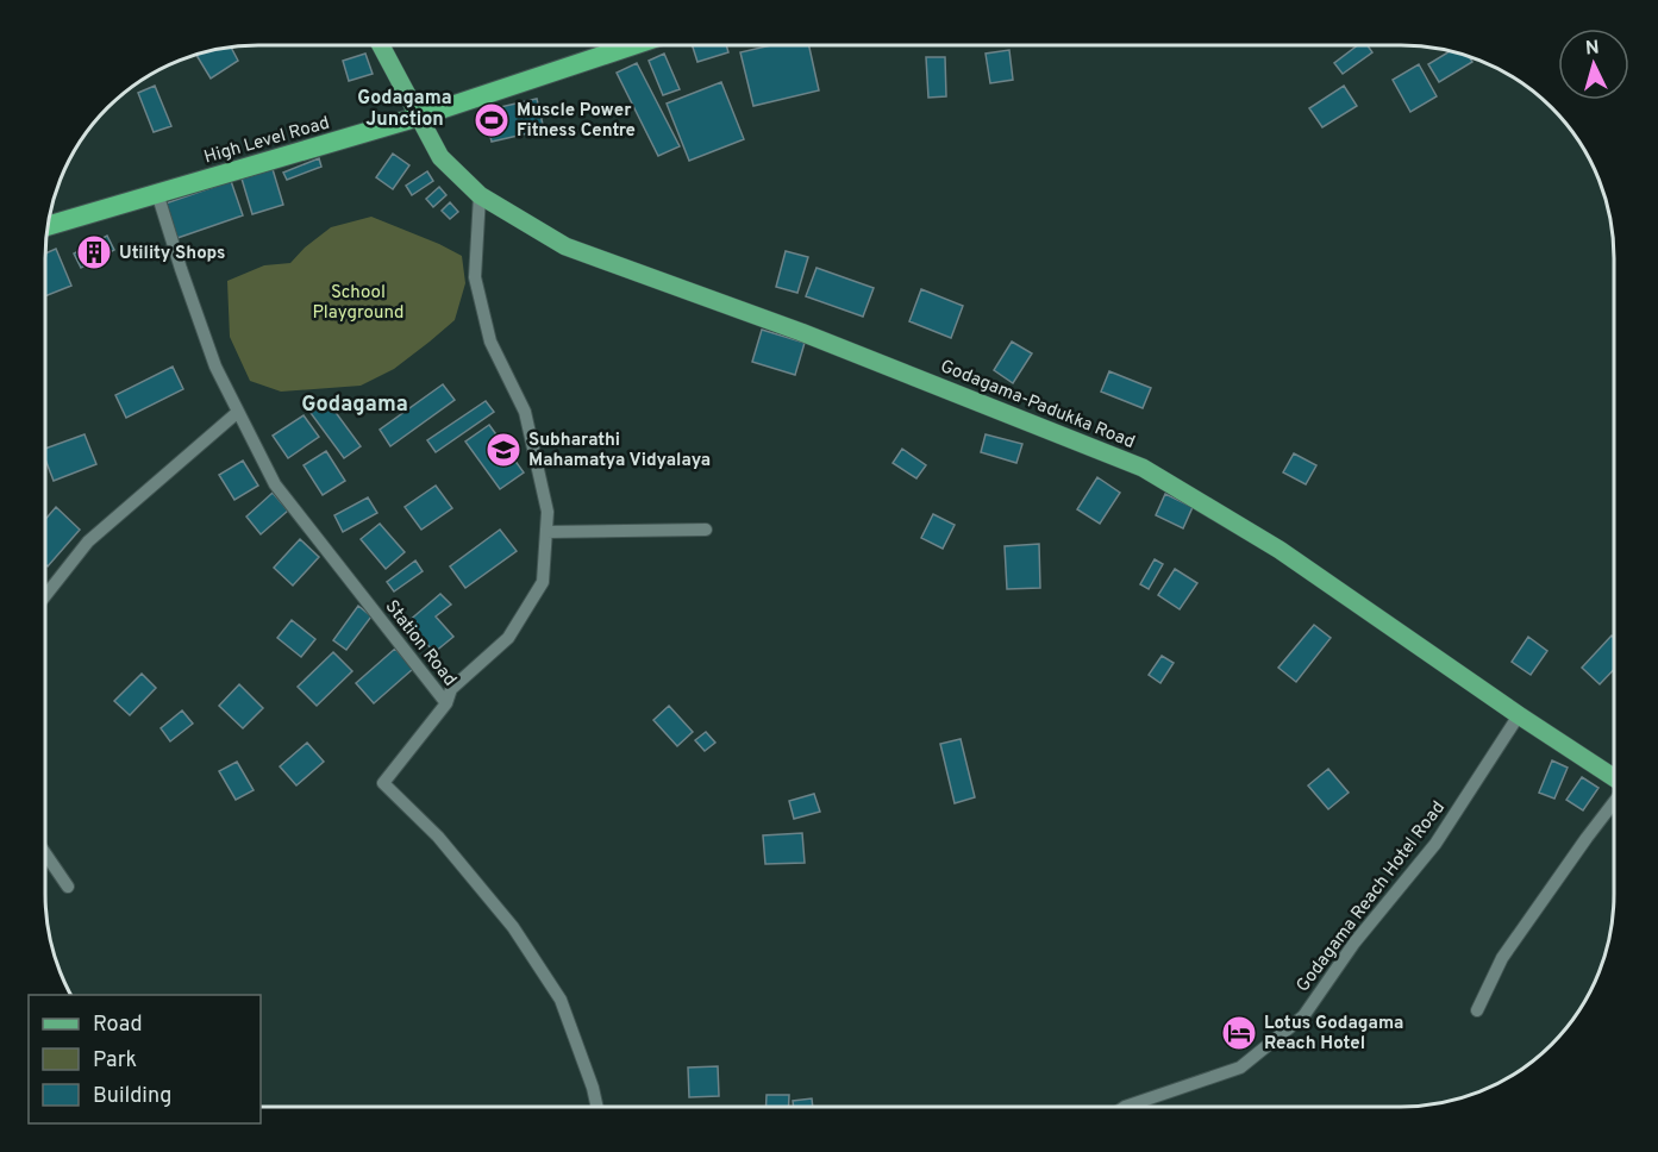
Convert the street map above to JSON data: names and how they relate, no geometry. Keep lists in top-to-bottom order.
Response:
{
  "streets": {
    "highway": ["High Level Road"],
    "main road": ["Godagama-Padukka Road"],
    "street": ["Station Road", "Godagama Reach Hotel Road"]
  },
  "crossings": [
    ["High Level Road", "Godagama-Padukka Road"],
    ["High Level Road", "Station Road"],
    ["Godagama-Padukka Road", "Godagama Reach Hotel Road"]
  ],
  "districts": ["Godagama Junction", "Godagama"],
  "parks": ["School Playground"],
  "places": {
    "sports": ["Muscle Power Fitness Centre"],
    "building": ["Utility Shops"],
    "school or university": ["Subharathi Mahamatya Vidyalaya"],
    "hotel": ["Lotus Godagama Reach Hotel"]
  },
  "legend": ["Road", "Park", "Building"],
  "north": "top"
}
